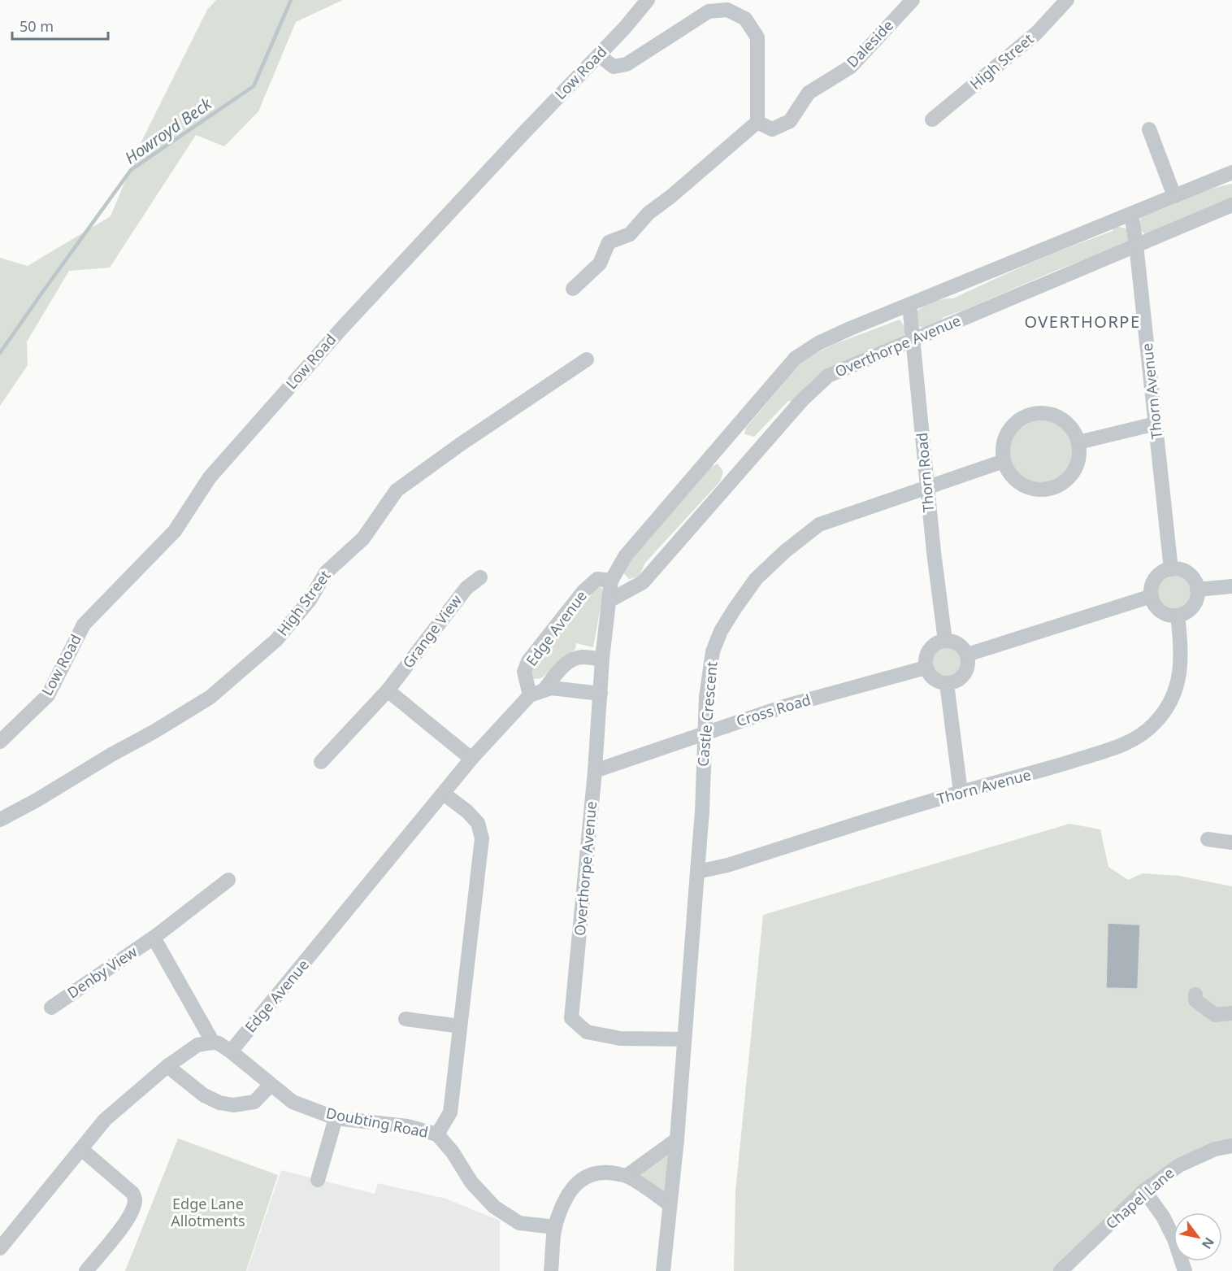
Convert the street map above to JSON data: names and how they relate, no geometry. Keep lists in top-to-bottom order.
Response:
{
  "streets": {
    "street": [
      "Daleside",
      "High Street",
      "Low Road",
      "Overthorpe Avenue",
      "Thorn Avenue",
      "Thorn Road",
      "Edge Avenue",
      "Grange View",
      "Cross Road",
      "Castle Crescent",
      "Denby View",
      "Doubting Road",
      "Chapel Lane"
    ]
  },
  "crossings": [
    ["Overthorpe Avenue", "Thorn Avenue"],
    ["Overthorpe Avenue", "Thorn Road"],
    ["Overthorpe Avenue", "Edge Avenue"],
    ["Overthorpe Avenue", "Cross Road"],
    ["Overthorpe Avenue", "Castle Crescent"],
    ["Thorn Avenue", "Castle Crescent"],
    ["Thorn Road", "Cross Road"],
    ["Thorn Road", "Castle Crescent"],
    ["Edge Avenue", "Doubting Road"],
    ["Cross Road", "Castle Crescent"]
  ],
  "districts": ["OVERTHORPE"],
  "water": ["Howroyd Beck"],
  "parks": ["Edge Lane Allotments"],
  "scale_bar": "50 m",
  "north": "bottom right"
}
